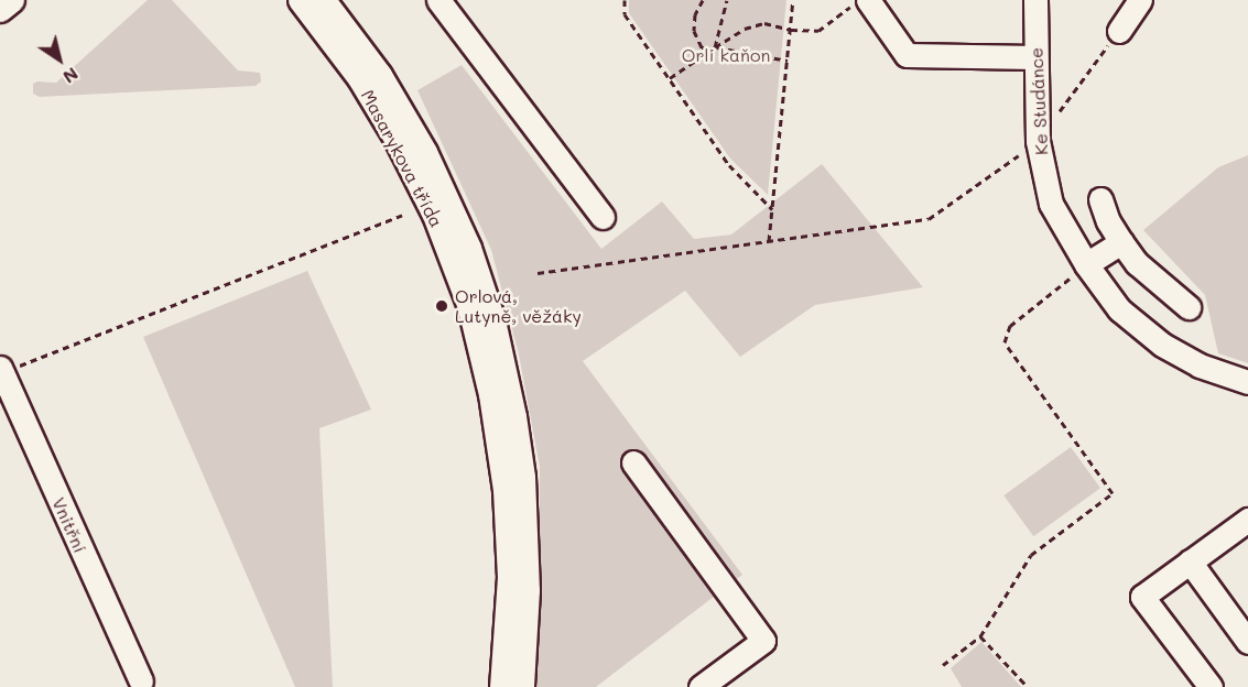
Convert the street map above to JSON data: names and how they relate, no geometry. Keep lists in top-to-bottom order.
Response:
{
  "streets": {
    "street": ["Ke Studánce", "Masarykova třída", "Vnitřní"]
  },
  "parks": ["Orlí kaňon"],
  "places": ["Orlová, Lutyně, věžáky"],
  "north": "bottom right"
}
